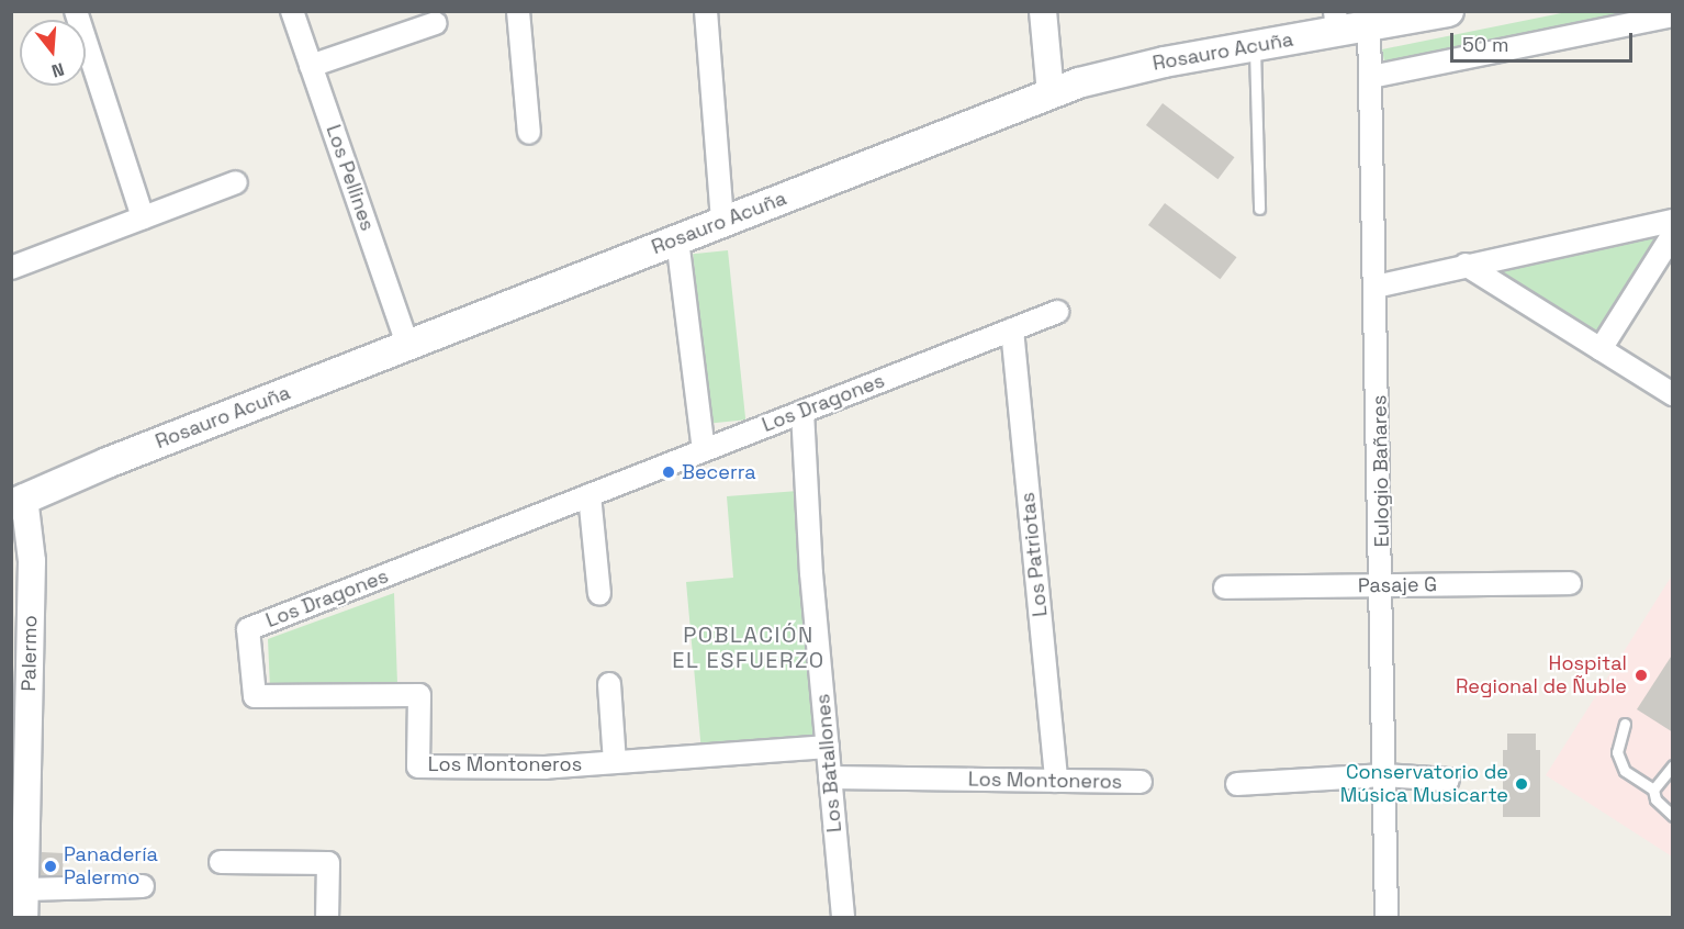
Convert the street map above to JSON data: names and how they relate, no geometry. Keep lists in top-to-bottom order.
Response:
{
  "streets": {
    "main road": ["Rosauro Acuña"],
    "street": [
      "Los Pellines",
      "Los Dragones",
      "Eulogio Bañares",
      "Los Patriotas",
      "Pasaje G",
      "Palermo",
      "Los Batallones",
      "Los Montoneros"
    ]
  },
  "crossings": [
    ["Rosauro Acuña", "Los Pellines"],
    ["Rosauro Acuña", "Eulogio Bañares"],
    ["Rosauro Acuña", "Palermo"],
    ["Los Dragones", "Los Patriotas"],
    ["Los Dragones", "Los Batallones"],
    ["Los Dragones", "Los Montoneros"],
    ["Eulogio Bañares", "Pasaje G"],
    ["Los Patriotas", "Los Montoneros"],
    ["Los Batallones", "Los Montoneros"]
  ],
  "districts": ["POBLACIÓN EL ESFUERZO"],
  "places": [
    "Becerra",
    "Hospital Regional de Ñuble",
    "Conservatorio de Música Musicarte",
    "Panadería Palermo"
  ],
  "scale_bar": "50 m",
  "north": "bottom"
}
